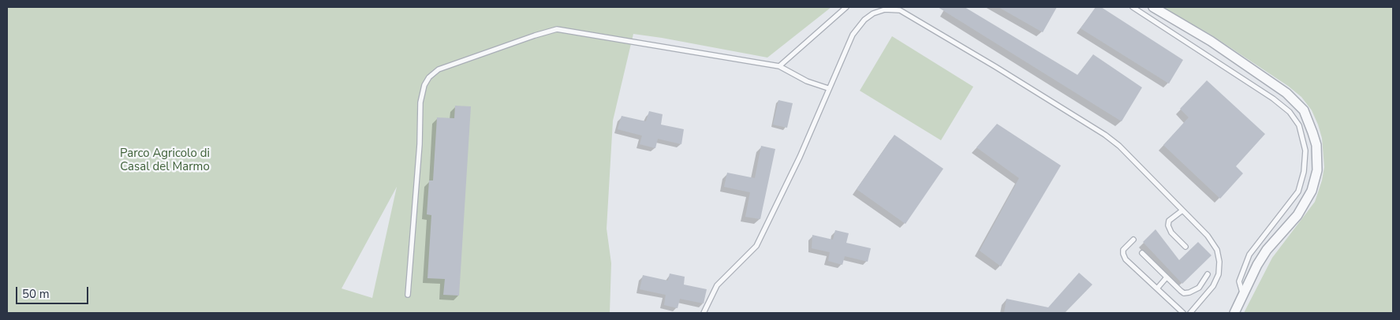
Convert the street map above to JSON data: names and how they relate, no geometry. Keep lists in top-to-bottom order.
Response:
{
  "parks": ["Parco Agricolo di Casal del Marmo"],
  "scale_bar": "50 m"
}
